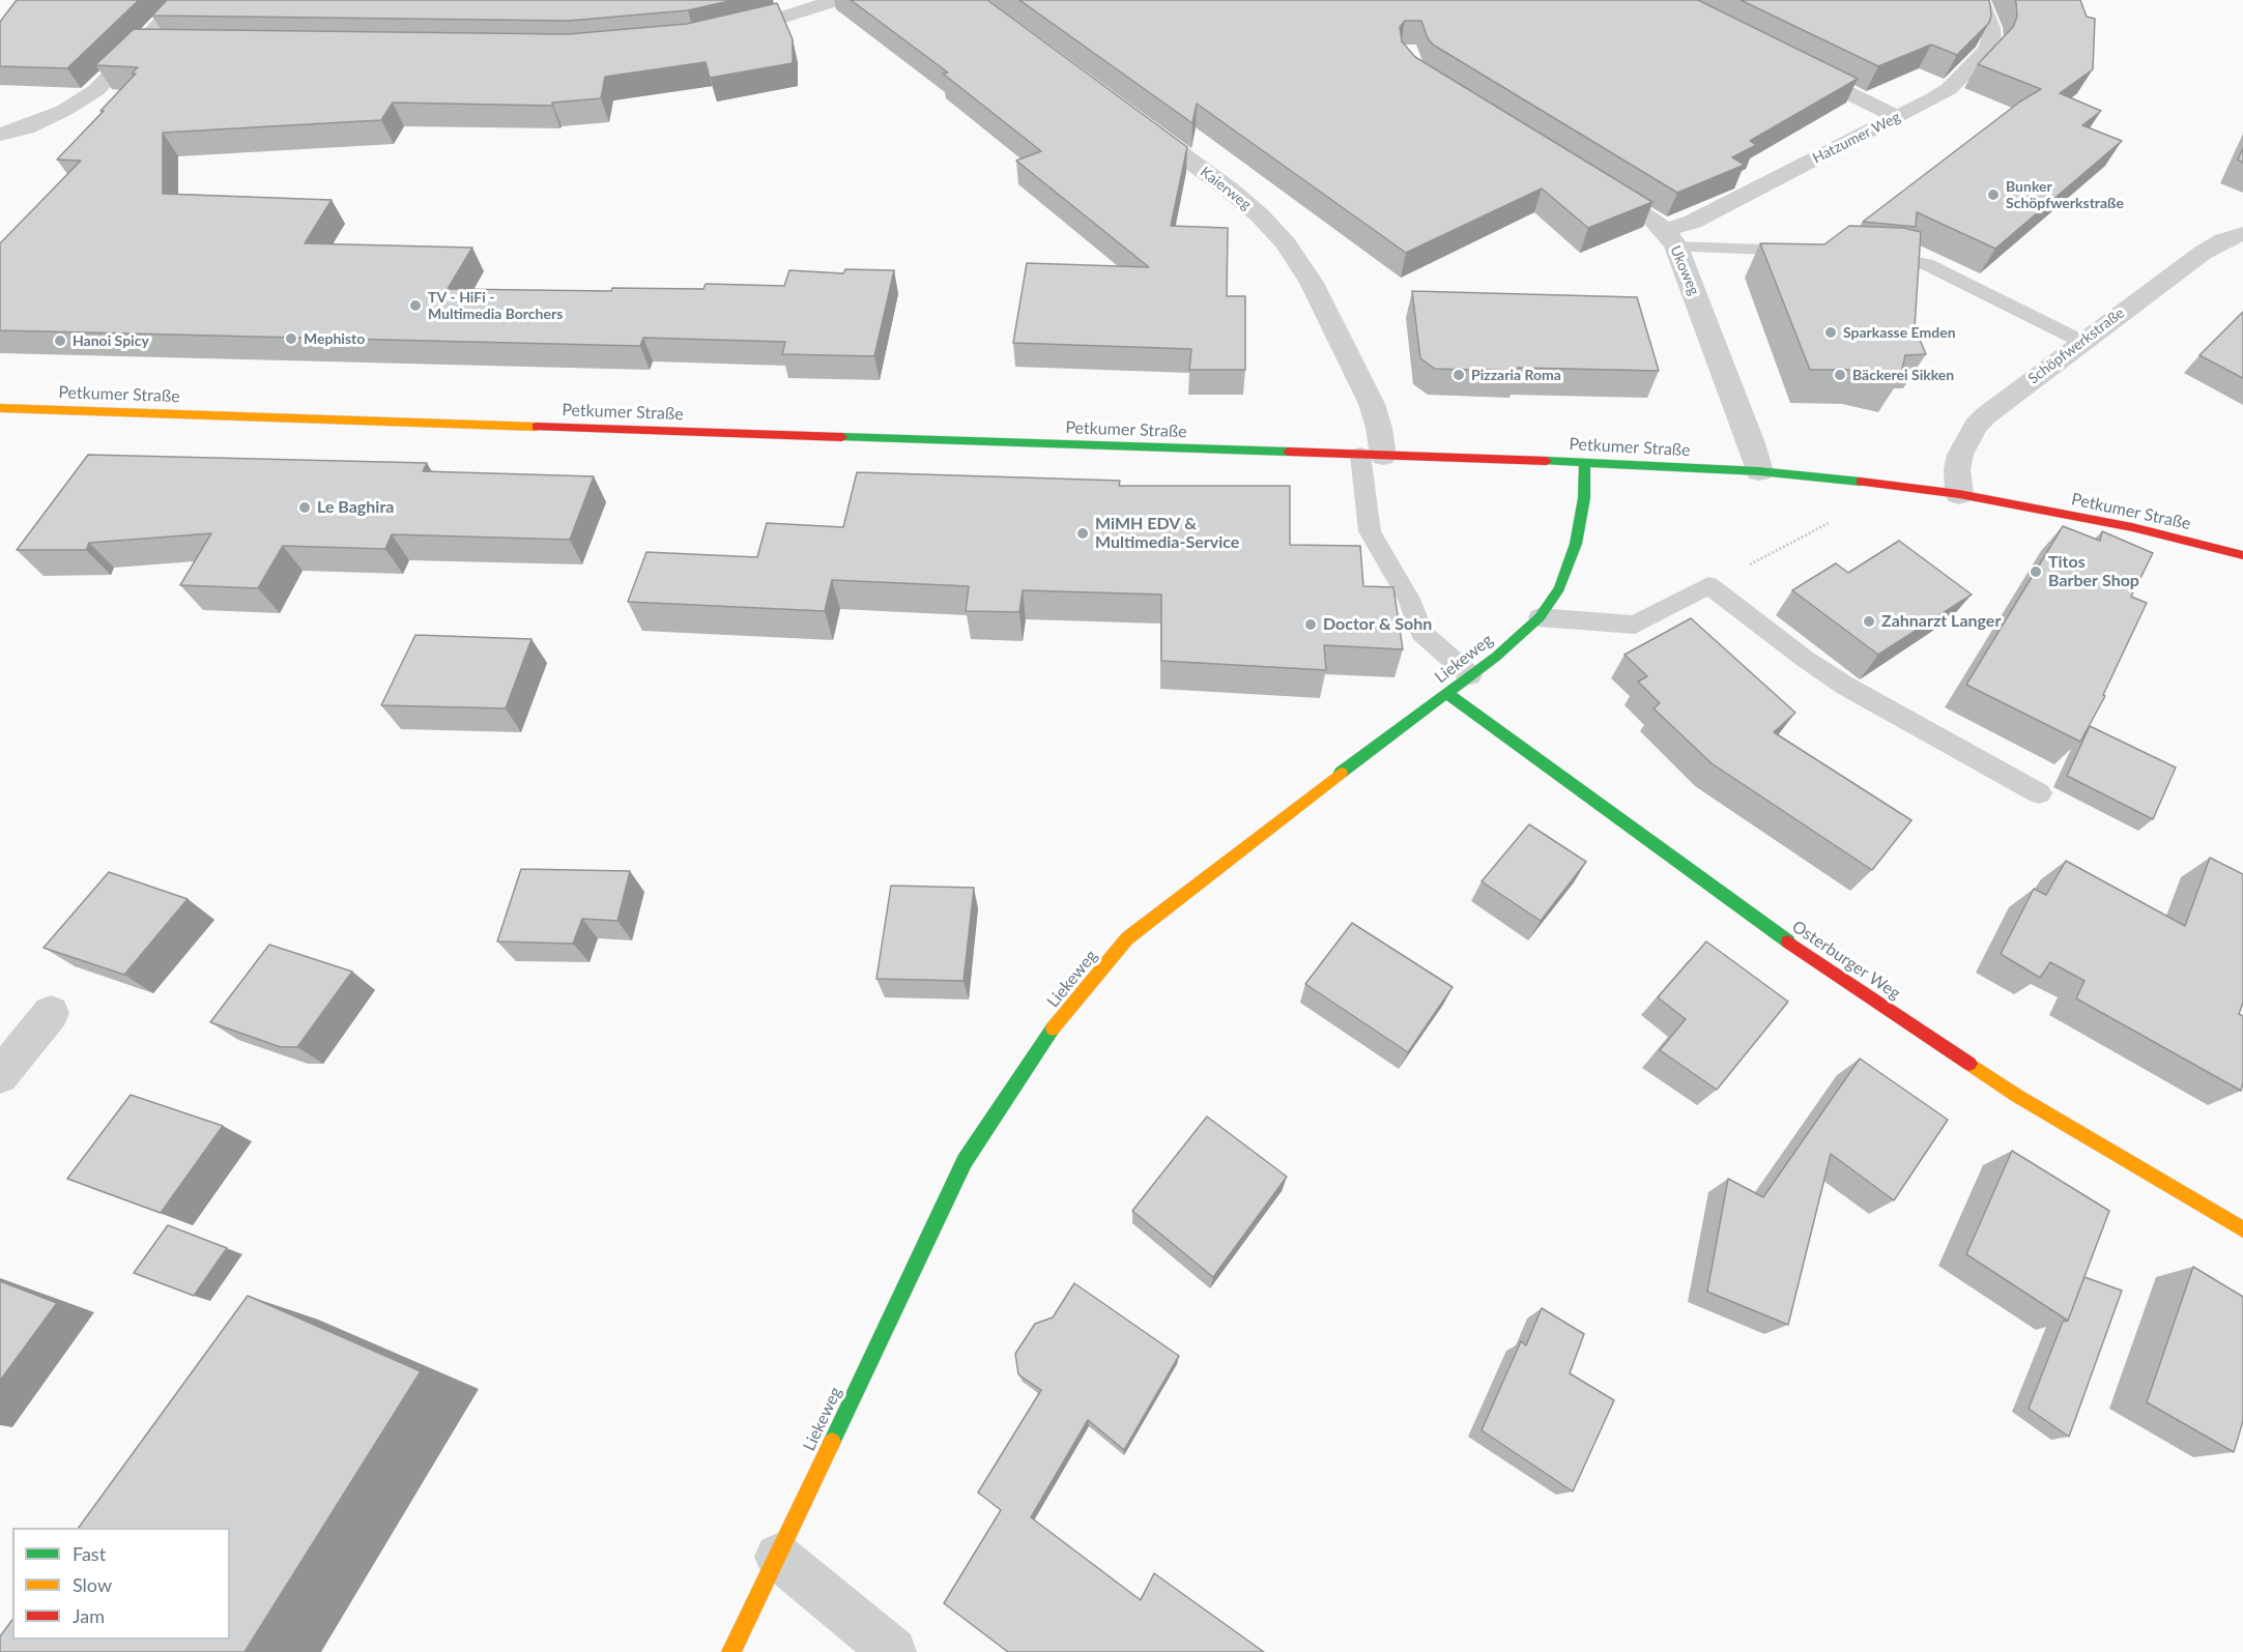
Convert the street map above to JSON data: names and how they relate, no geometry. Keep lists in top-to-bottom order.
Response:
{
  "streets": {
    "main road": ["Petkumer Straße", "Liekeweg", "Osterburger Weg"],
    "street": [
      "Hatzumer Weg",
      "Kaierweg",
      "Ukoweg",
      "Schöpfwerkstraße"
    ]
  },
  "crossings": [
    ["Hatzumer Weg", "Ukoweg"],
    ["Kaierweg", "Petkumer Straße"],
    ["Ukoweg", "Petkumer Straße"],
    ["Schöpfwerkstraße", "Petkumer Straße"],
    ["Petkumer Straße", "Liekeweg"],
    ["Liekeweg", "Osterburger Weg"]
  ],
  "places": [
    "Bunker Schöpfwerkstraße",
    "TV - HiFi - Multimedia Borchers",
    "Sparkasse Emden",
    "Mephisto",
    "Hanoi Spicy",
    "Pizzaria Roma",
    "Bäckerei Sikken",
    "Le Baghira",
    "MiMH EDV & Multimedia-Service",
    "Titos Barber Shop",
    "Zahnarzt Langer",
    "Doctor & Sohn"
  ],
  "legend": ["Fast", "Slow", "Jam"]
}
